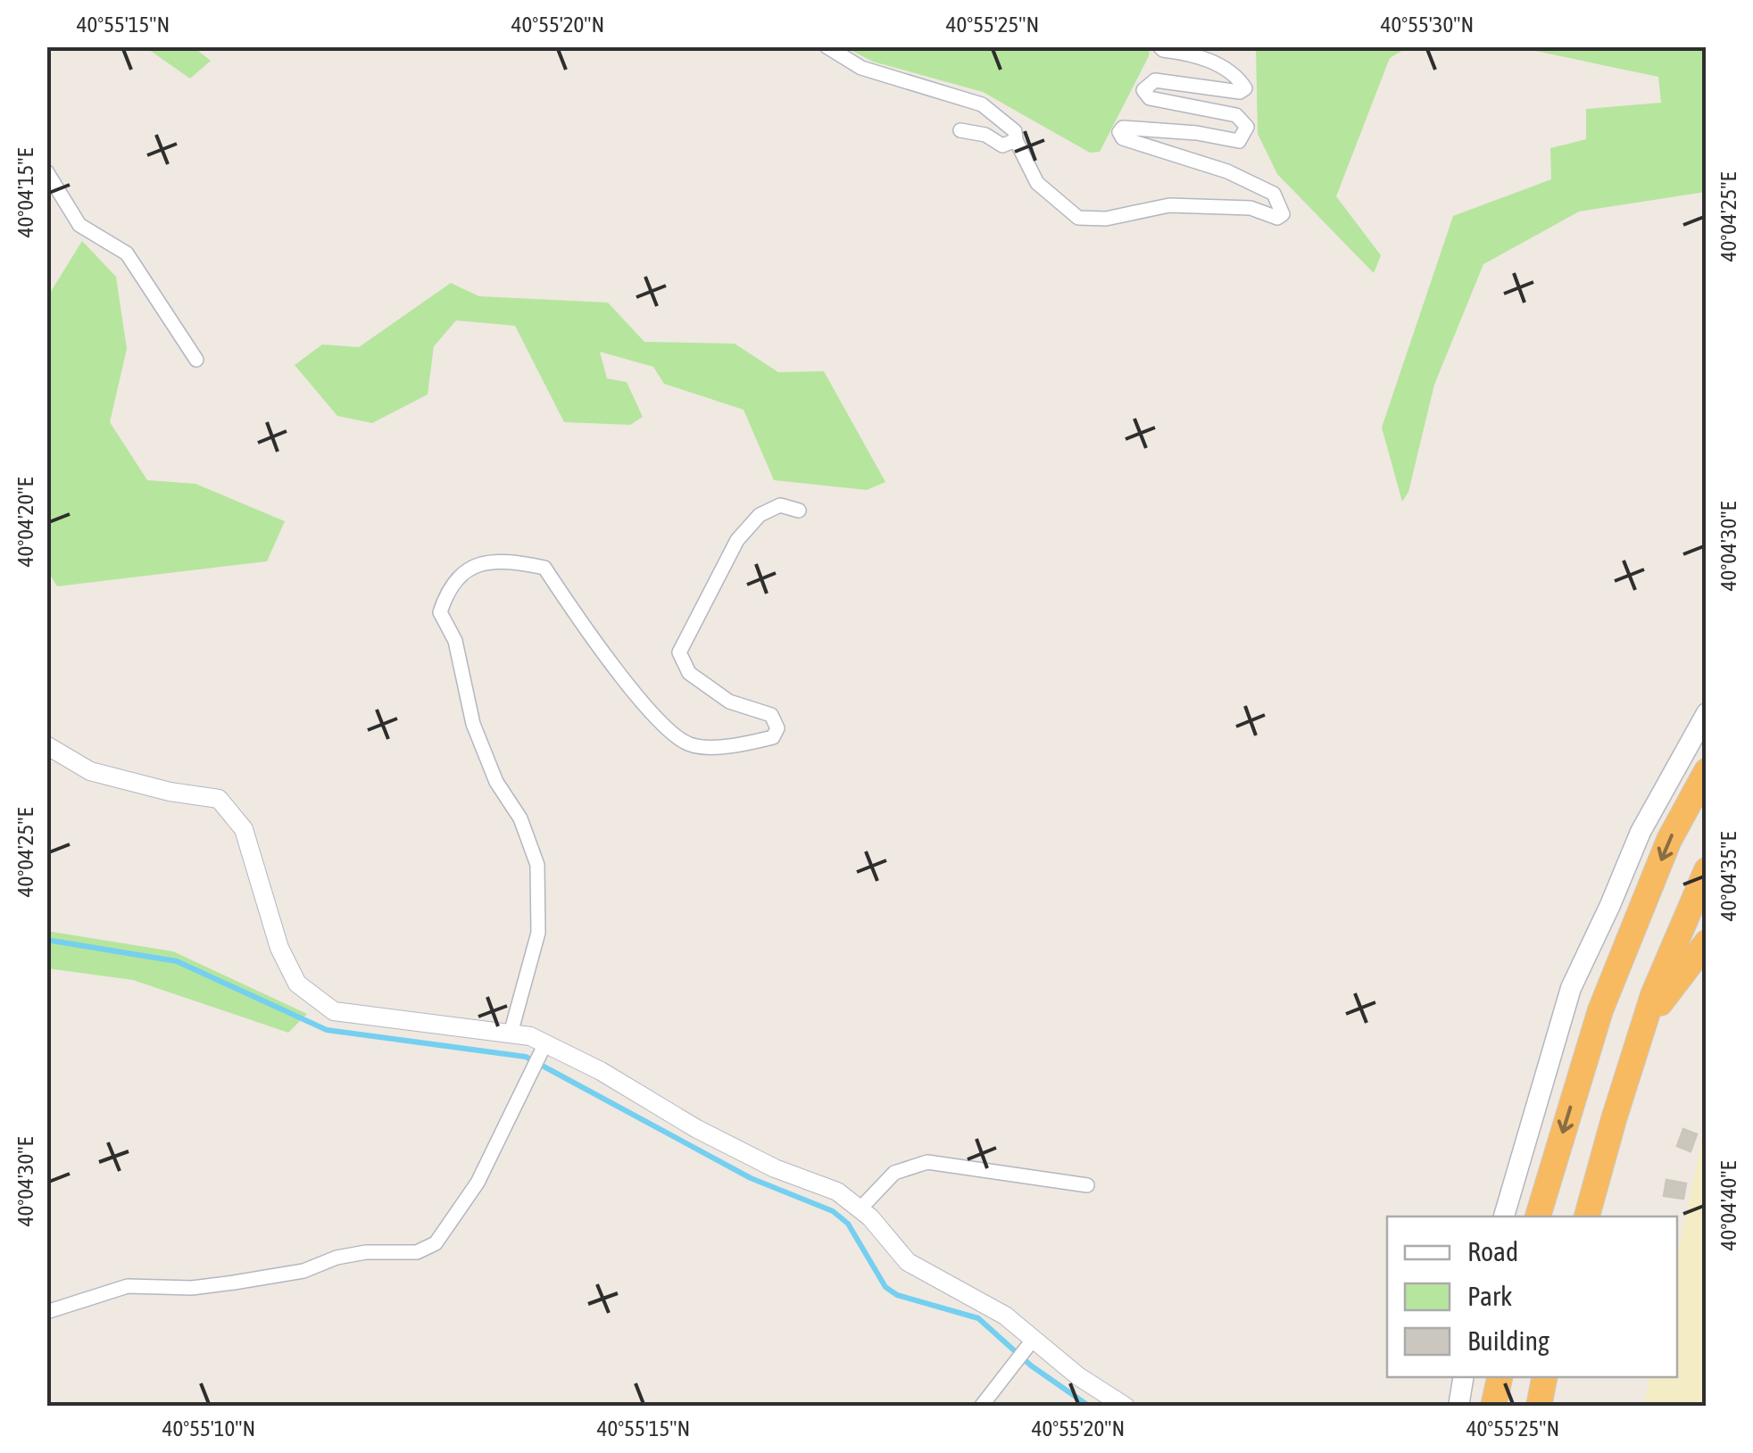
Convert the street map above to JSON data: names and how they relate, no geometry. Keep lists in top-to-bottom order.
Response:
{
  "legend": ["Road", "Park", "Building"],
  "coordinates": [
    "40°55'15\"N",
    "40°55'20\"N",
    "40°55'25\"N",
    "40°55'30\"N",
    "40°04'15\"E",
    "40°04'25\"E",
    "40°04'20\"E",
    "40°04'30\"E",
    "40°04'35\"E",
    "40°04'40\"E",
    "40°55'10\"N"
  ]
}
